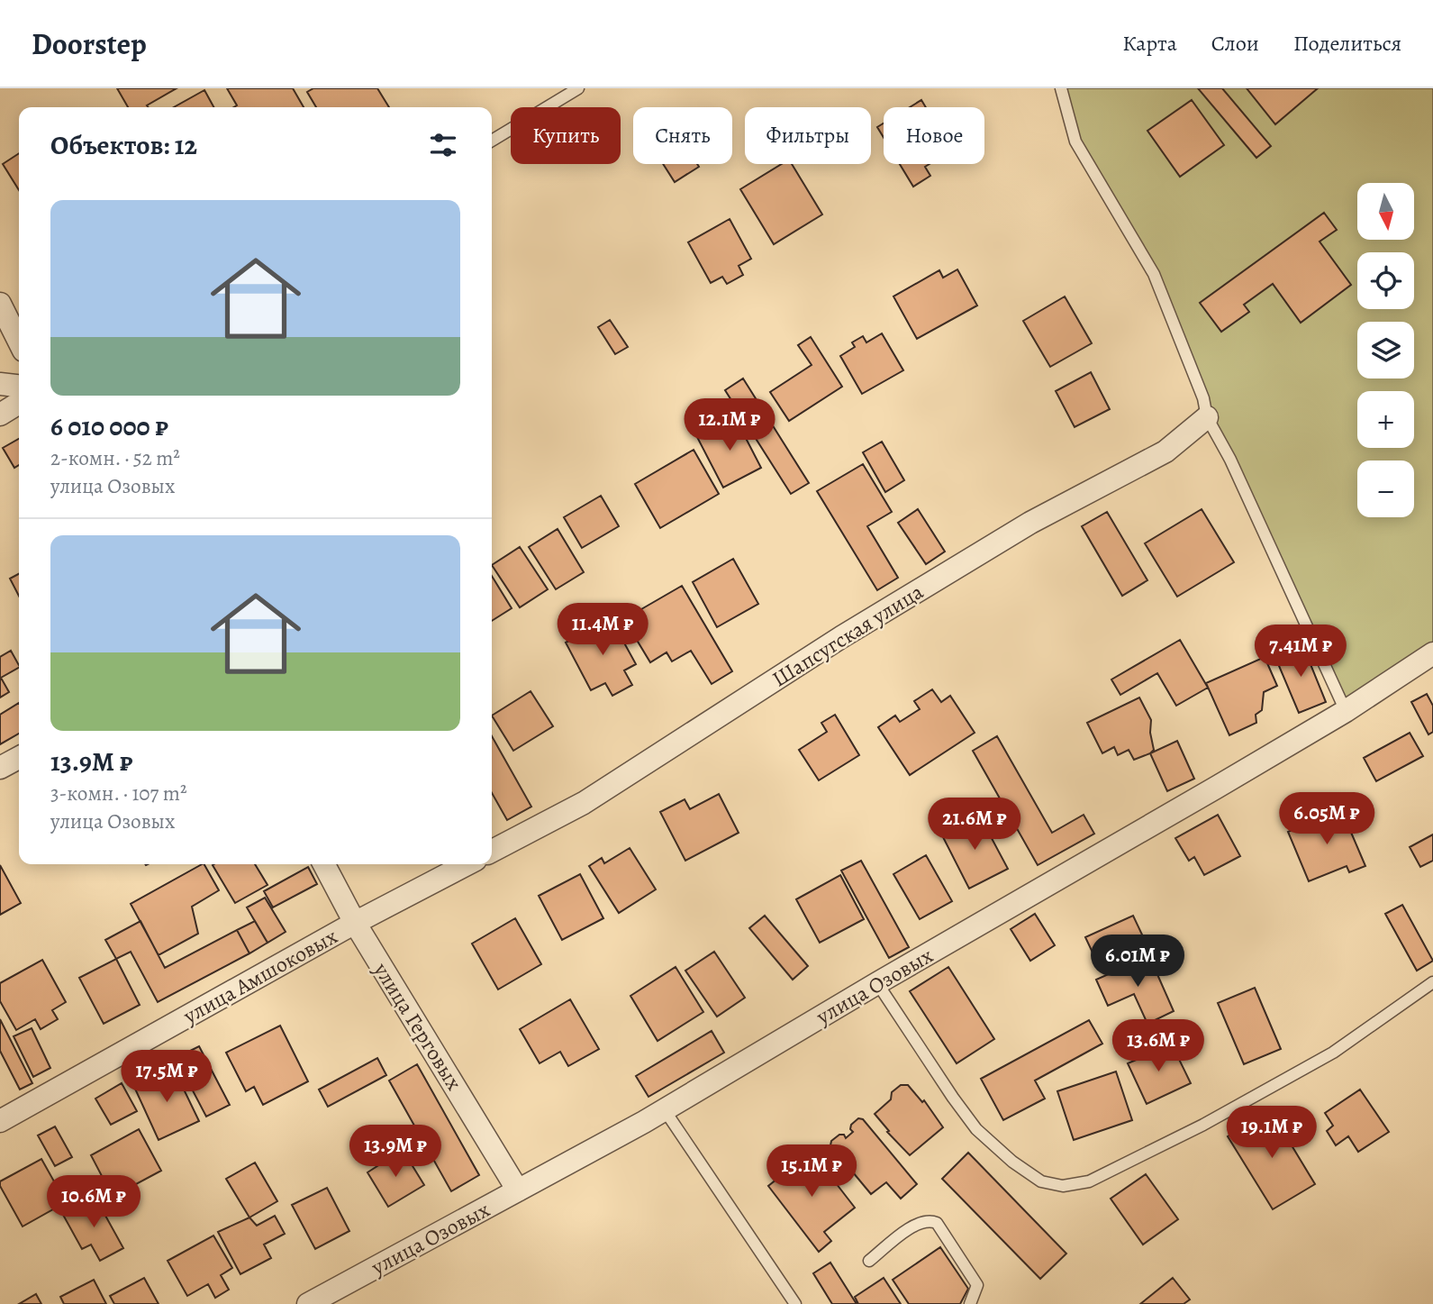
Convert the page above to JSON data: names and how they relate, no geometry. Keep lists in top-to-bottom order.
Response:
{
  "streets": {
    "street": [
      "Шапсугская улица",
      "улица Амшоковых",
      "улица Озовых",
      "улица Герговых"
    ]
  },
  "crossings": [
    ["улица Амшоковых", "улица Герговых"],
    ["улица Озовых", "улица Герговых"]
  ],
  "north": "bottom",
  "page": {
    "header": "Doorstep",
    "nav": ["Карта", "Слои", "Поделиться"],
    "chip": [
      "Купить",
      "Снять",
      "Фильтры",
      "Новое"
    ],
    "heading": "Объектов: 12",
    "map_buttons": ["+", "−"],
    "list": [
      {
        "name": "6 010 000 ₽",
        "note": "2-комн. · 52 m² · улица Озовых"
      },
      {
        "name": "13.9M ₽",
        "note": "3-комн. · 107 m² · улица Озовых"
      }
    ],
    "price": [
      "12.1M ₽",
      "11.4M ₽",
      "7.41M ₽",
      "6.05M ₽",
      "21.6M ₽",
      "6.01M ₽",
      "13.6M ₽",
      "17.5M ₽",
      "19.1M ₽",
      "13.9M ₽",
      "15.1M ₽",
      "10.6M ₽"
    ]
  }
}
